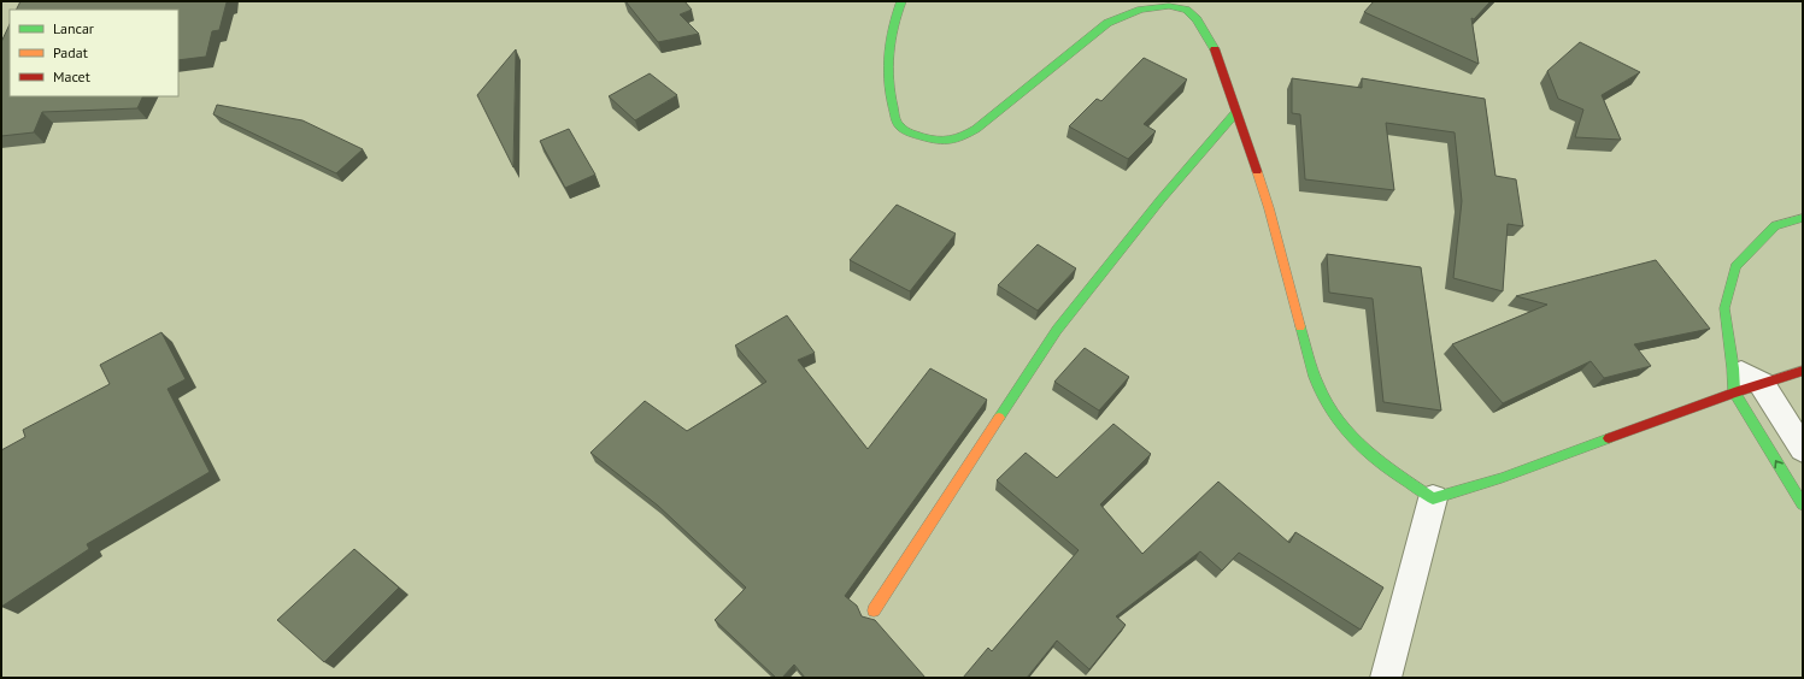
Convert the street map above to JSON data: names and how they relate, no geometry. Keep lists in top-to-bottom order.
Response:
{
  "legend": ["Lancar", "Padat", "Macet"]
}
